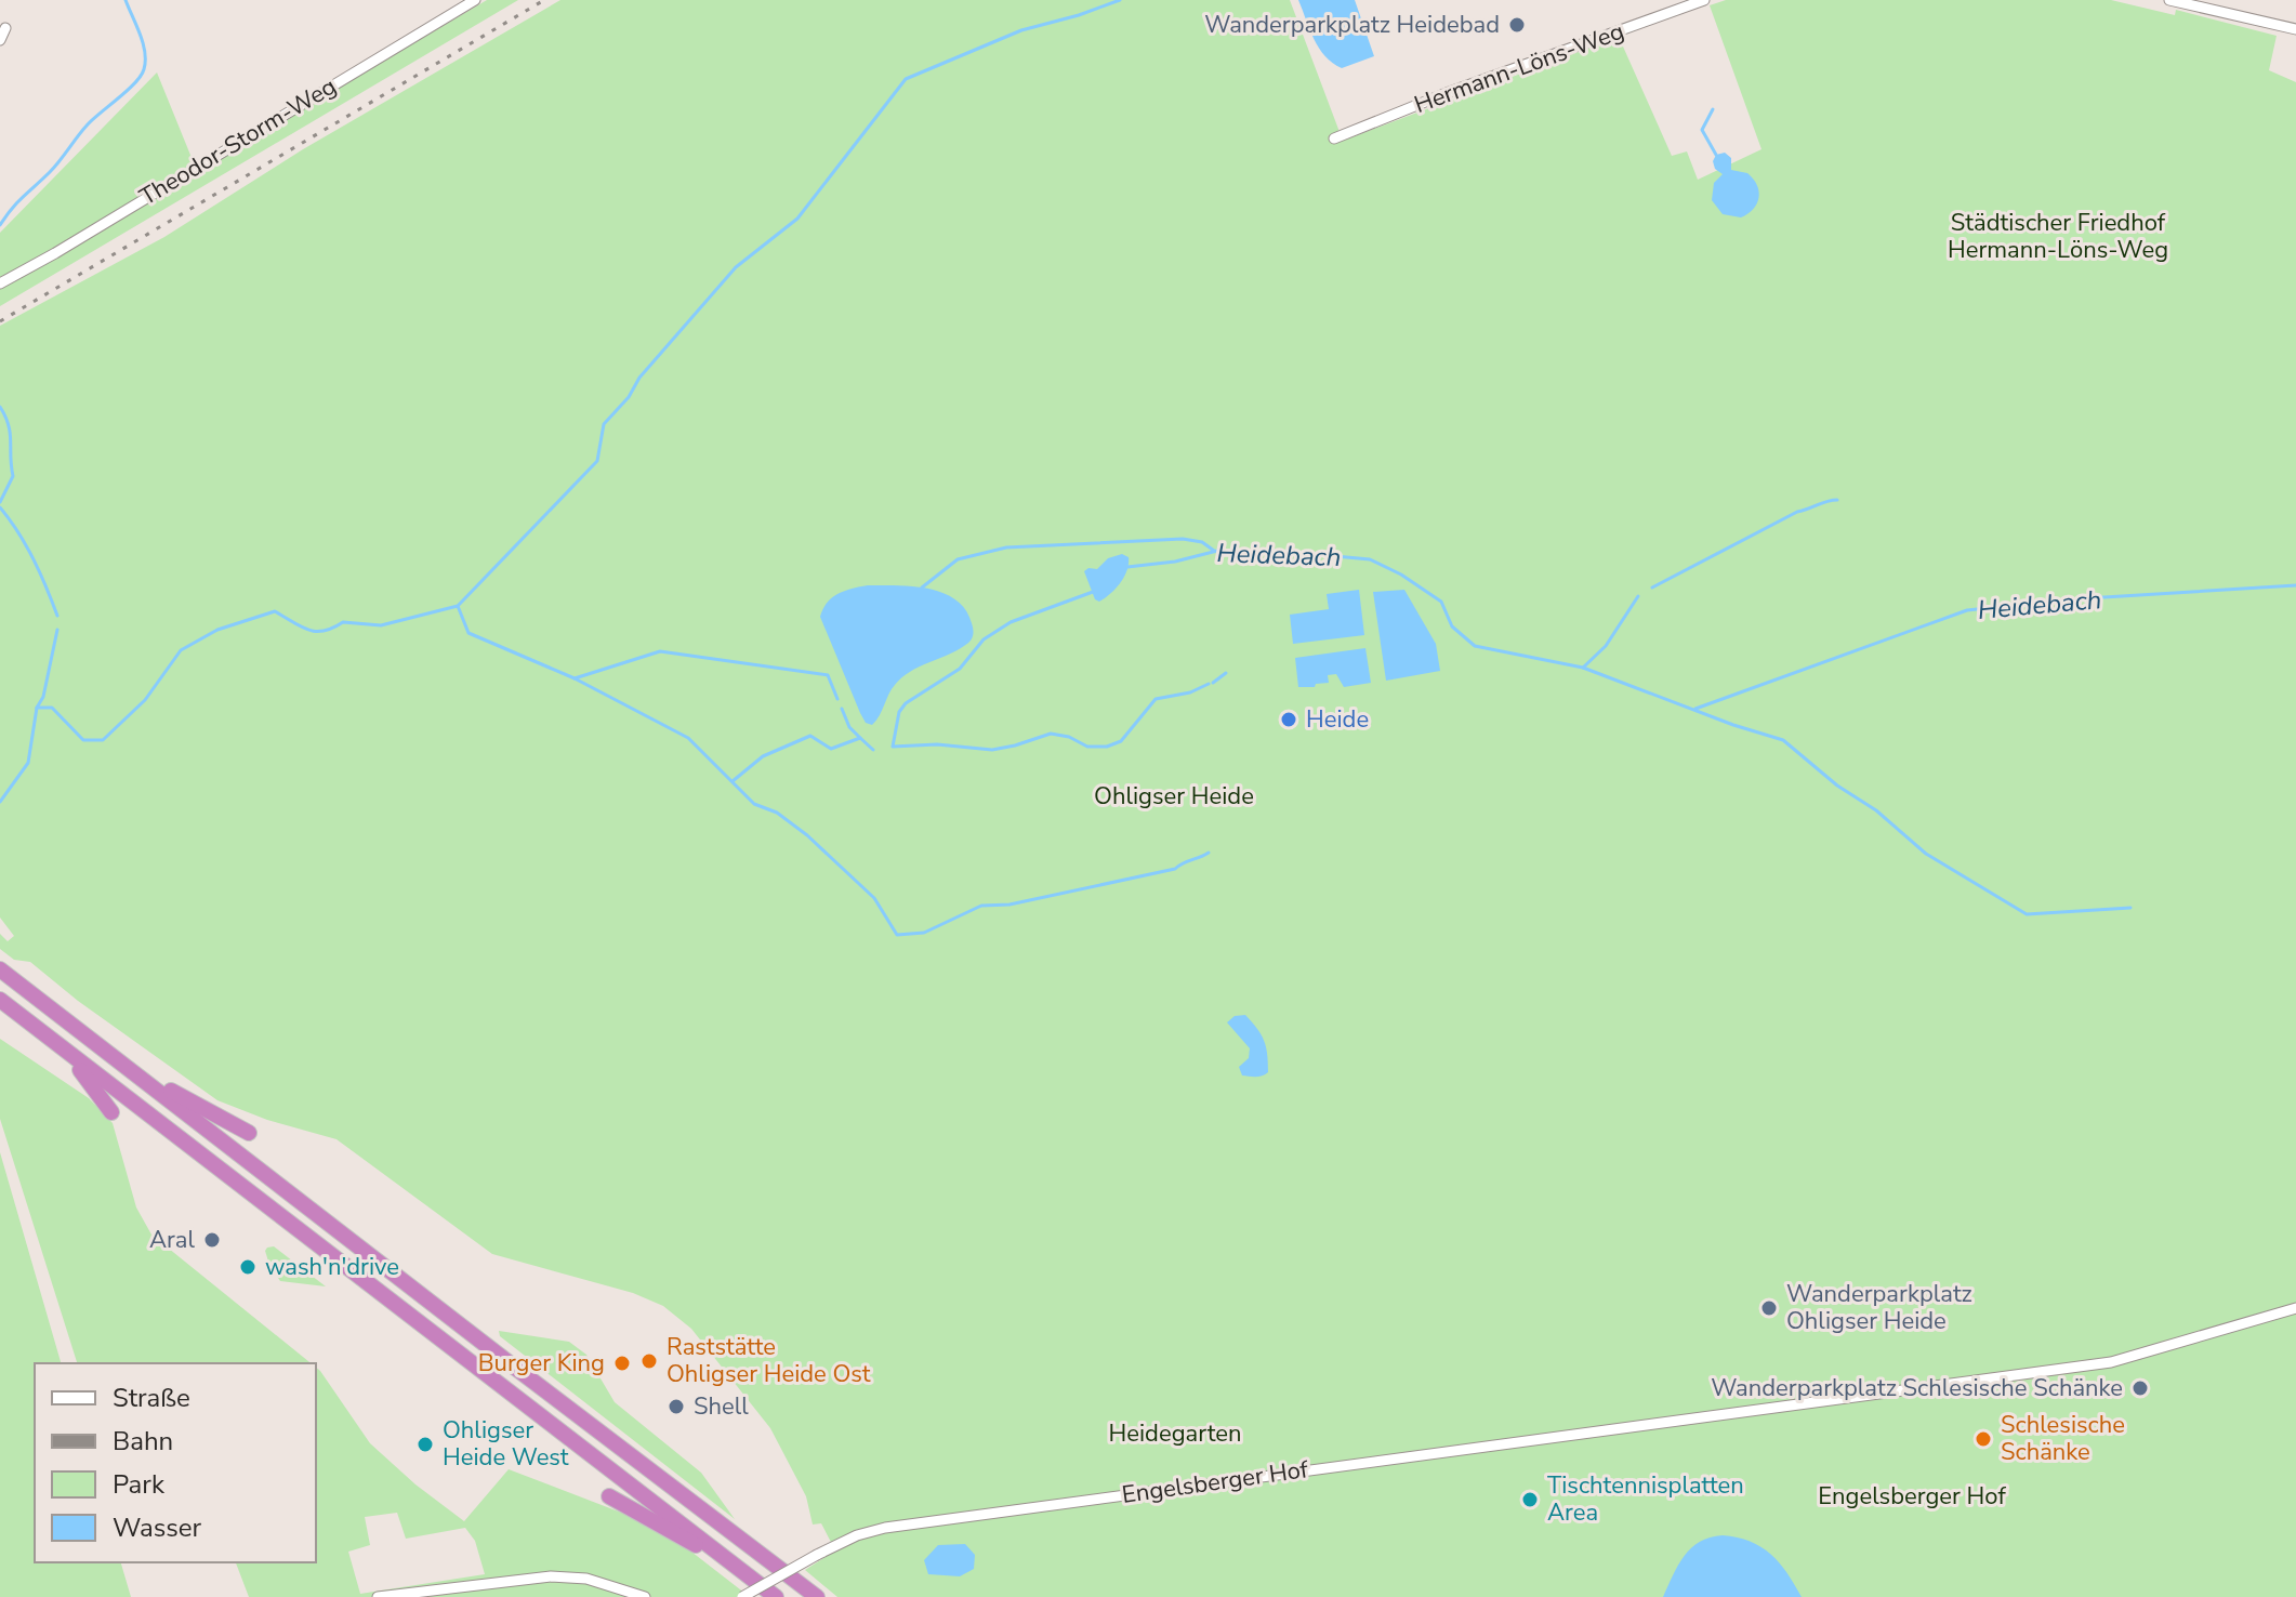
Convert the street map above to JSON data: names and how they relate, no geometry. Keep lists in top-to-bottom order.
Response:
{
  "streets": {
    "street": ["Hermann-Löns-Weg", "Theodor-Storm-Weg", "Engelsberger Hof"]
  },
  "water": ["Heidebach"],
  "parks": [
    "Städtischer Friedhof Hermann-Löns-Weg",
    "Ohligser Heide",
    "Heidegarten",
    "Engelsberger Hof"
  ],
  "places": [
    "Wanderparkplatz Heidebad",
    "Heide",
    "Aral",
    "wash'n'drive",
    "Wanderparkplatz Ohligser Heide",
    "Raststätte Ohligser Heide Ost",
    "Burger King",
    "Wanderparkplatz Schlesische Schänke",
    "Shell",
    "Schlesische Schänke",
    "Ohligser Heide West",
    "Tischtennisplatten Area"
  ],
  "legend": [
    "Straße",
    "Bahn",
    "Park",
    "Wasser"
  ]
}
